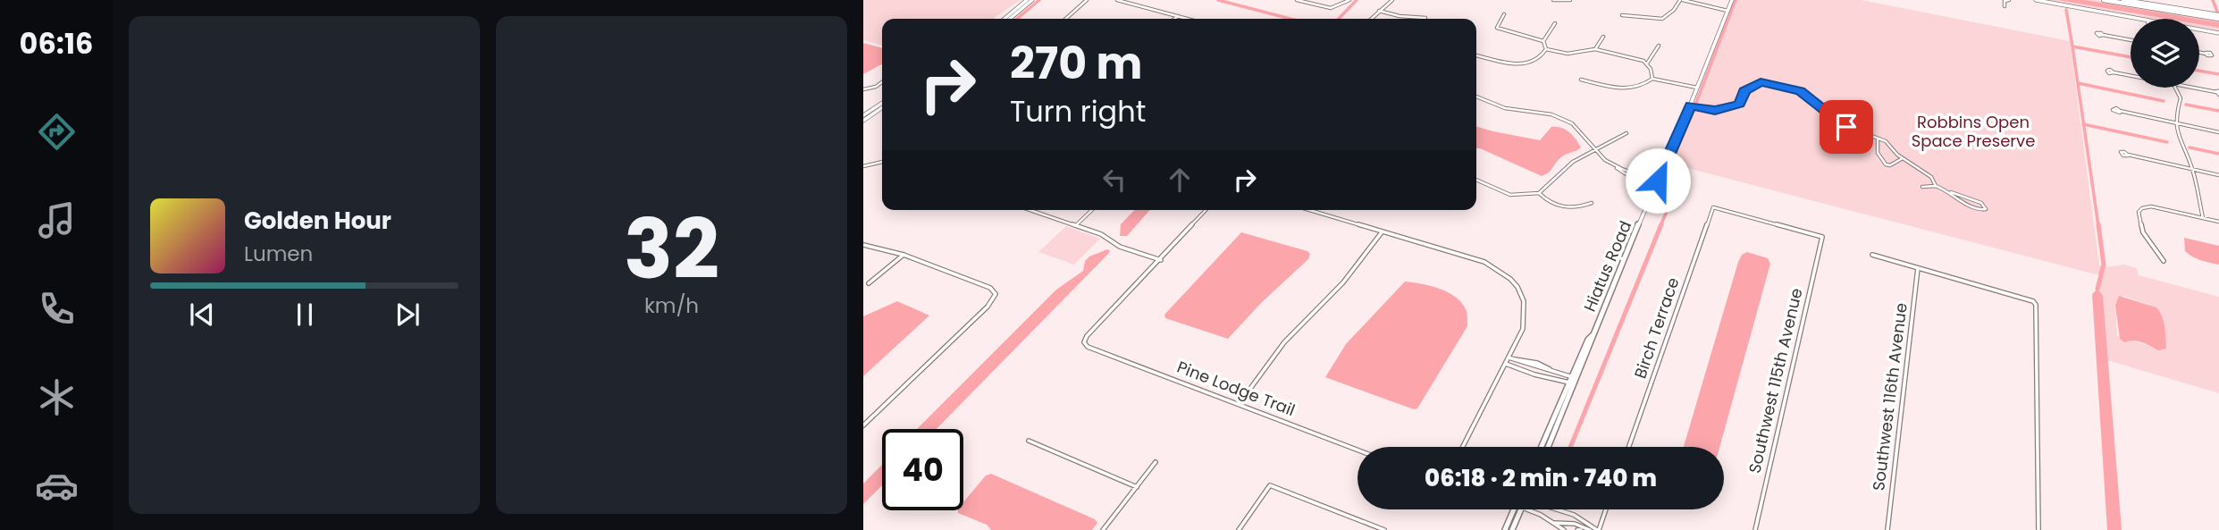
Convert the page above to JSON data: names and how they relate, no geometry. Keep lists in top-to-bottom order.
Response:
{
  "streets": {
    "street": [
      "Hiatus Road",
      "Birch Terrace",
      "Southwest 115th Avenue",
      "Pine Lodge Trail",
      "Southwest 116th Avenue"
    ]
  },
  "crossings": [
    ["Birch Terrace", "Southwest 115th Avenue"]
  ],
  "parks": ["Robbins Open Space Preserve"],
  "page": {
    "tabs": "06:16",
    "tile": ["32", "km/h"],
    "turn": ["270 m", "Turn right"],
    "song": ["Golden Hour", "Lumen"],
    "limit": "40",
    "trip": "06:18 · 2 min · 740 m"
  }
}
